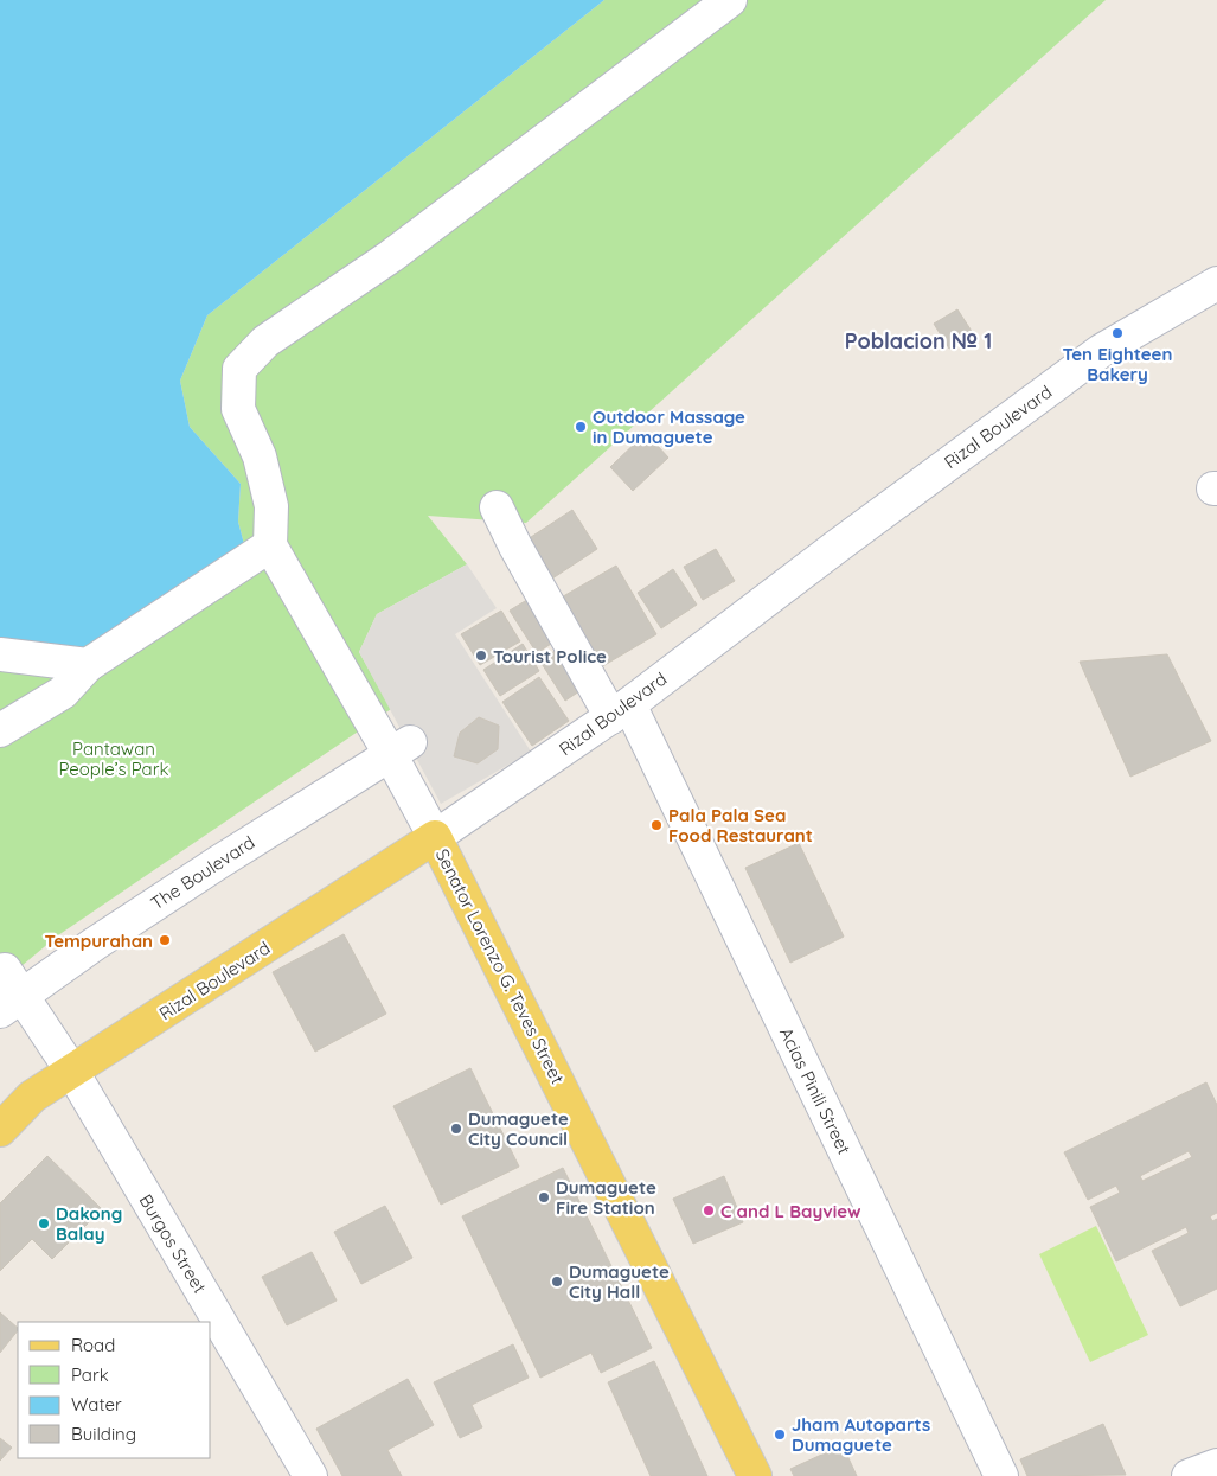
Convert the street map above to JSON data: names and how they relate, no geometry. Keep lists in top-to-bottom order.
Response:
{
  "streets": {
    "main road": ["Rizal Boulevard", "Senator Lorenzo G. Teves Street"],
    "street": ["The Boulevard", "Acias Pinili Street", "Burgos Street"]
  },
  "crossings": [
    ["Rizal Boulevard", "Senator Lorenzo G. Teves Street"],
    ["Rizal Boulevard", "Acias Pinili Street"],
    ["Rizal Boulevard", "Burgos Street"],
    ["The Boulevard", "Burgos Street"]
  ],
  "districts": ["Poblacion № 1"],
  "parks": ["Pantawan People’s Park"],
  "places": [
    "Ten Eighteen Bakery",
    "Outdoor Massage in Dumaguete",
    "Tourist Police",
    "Pala Pala Sea Food Restaurant",
    "Tempurahan",
    "Dumaguete City Council",
    "Dumaguete Fire Station",
    "C and L Bayview",
    "Dakong Balay",
    "Dumaguete City Hall",
    "Jham Autoparts Dumaguete"
  ],
  "legend": [
    "Road",
    "Park",
    "Water",
    "Building"
  ]
}
